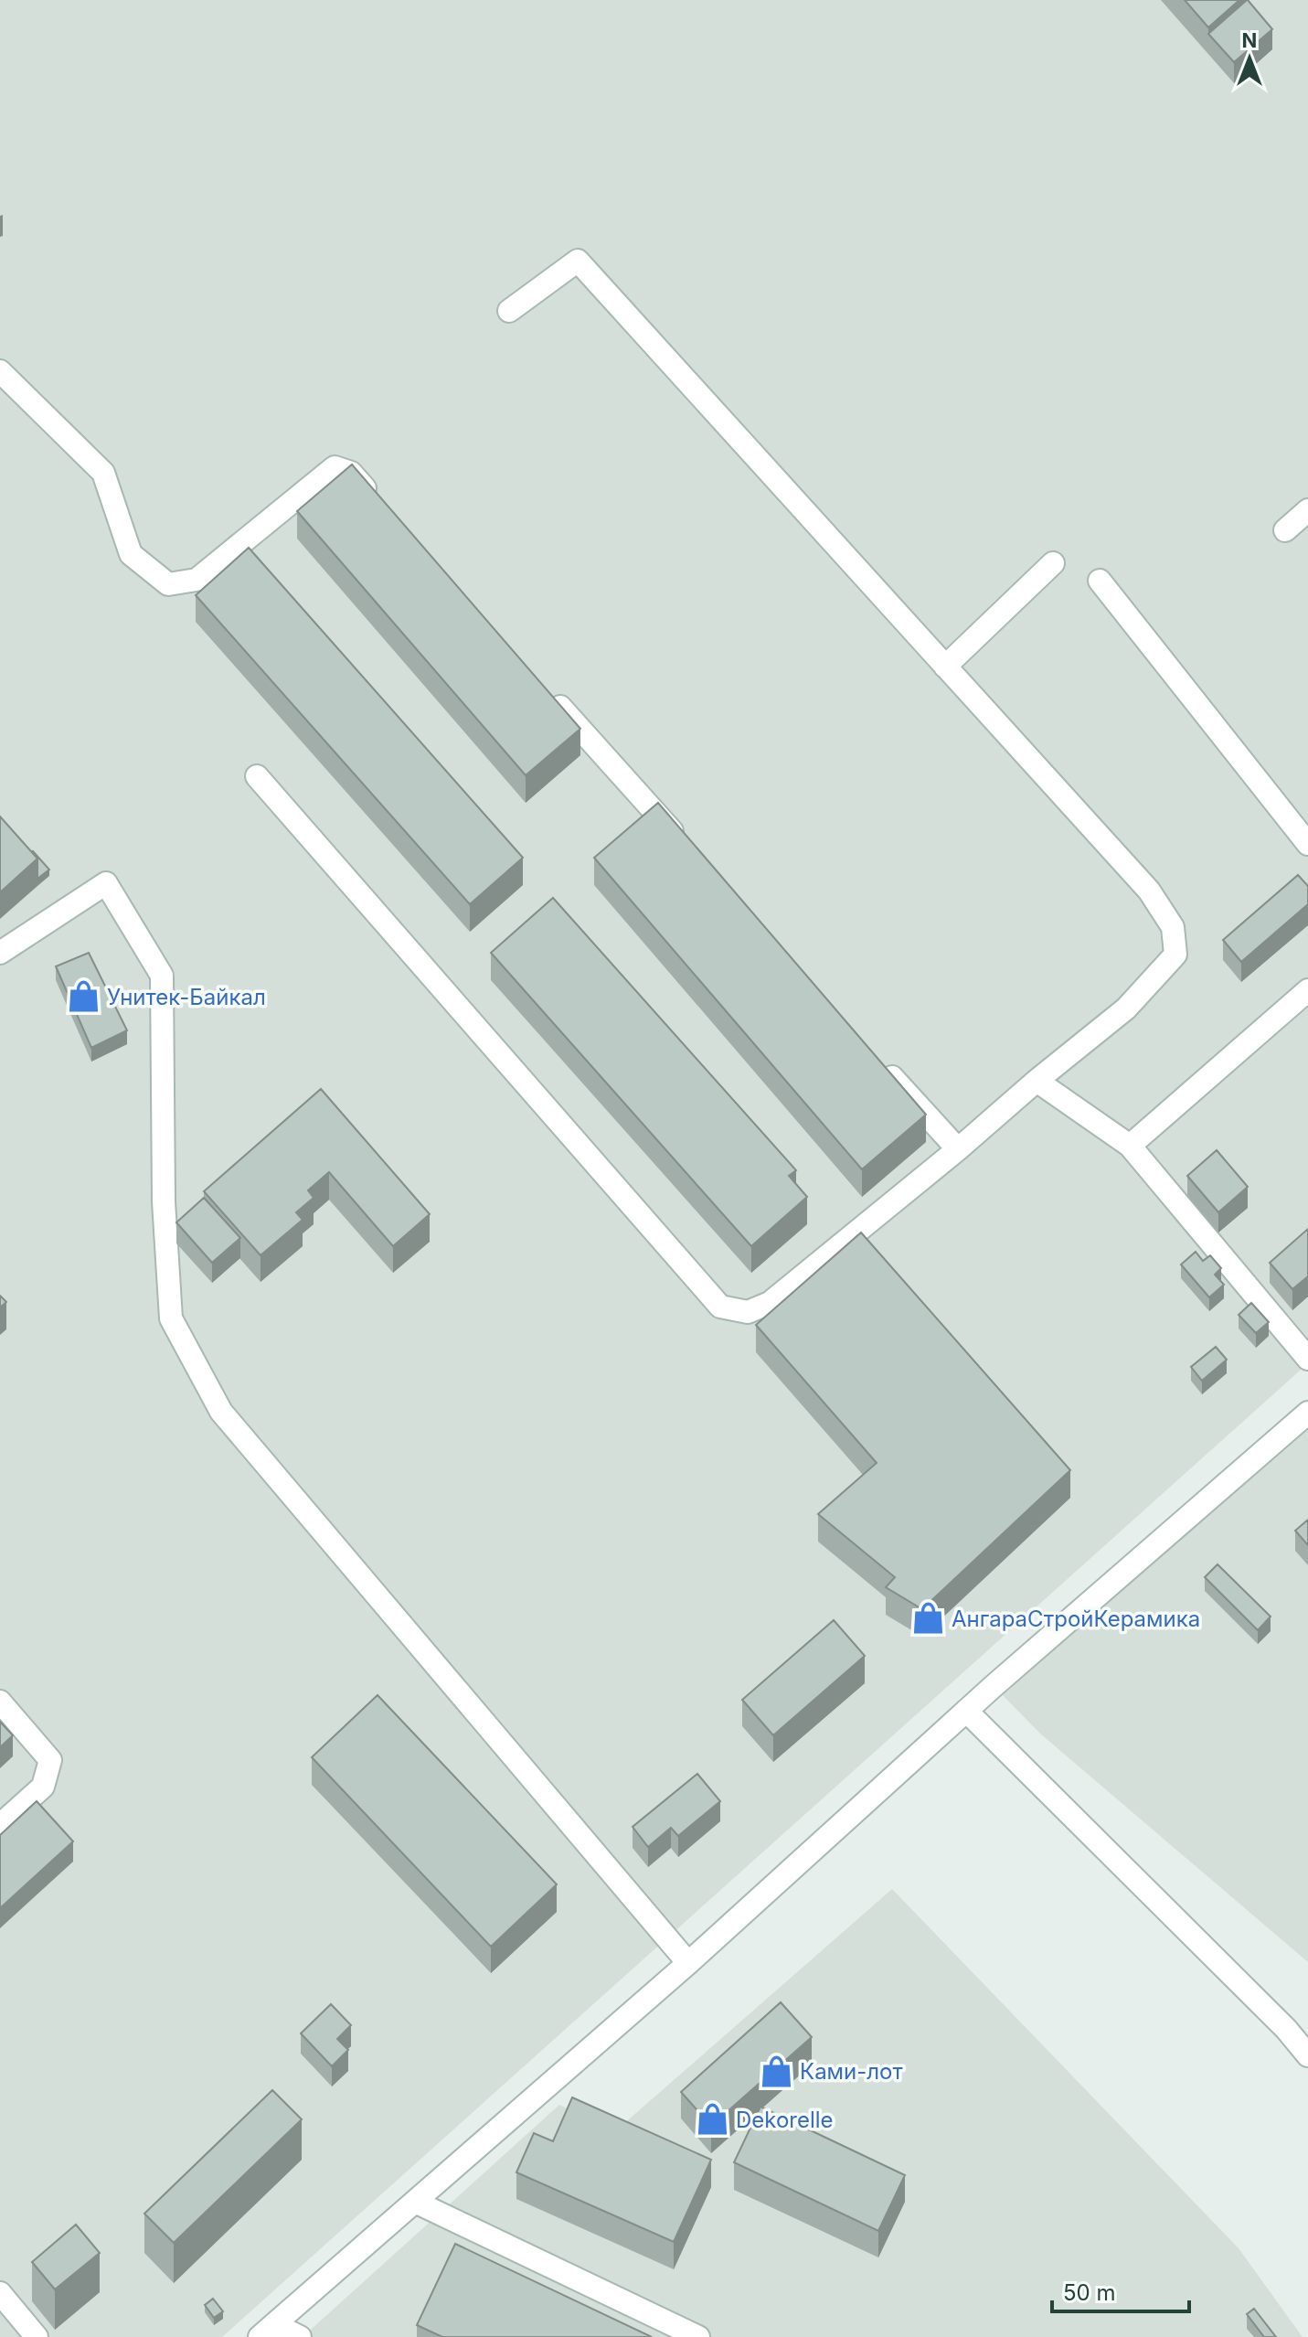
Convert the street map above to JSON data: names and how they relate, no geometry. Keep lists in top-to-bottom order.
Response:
{
  "places": {
    "shop": [
      "Унитек-Байкал",
      "АнгараСтройКерамика",
      "Ками-лот",
      "Dekorelle"
    ]
  },
  "scale_bar": "50 m",
  "north": "top"
}
